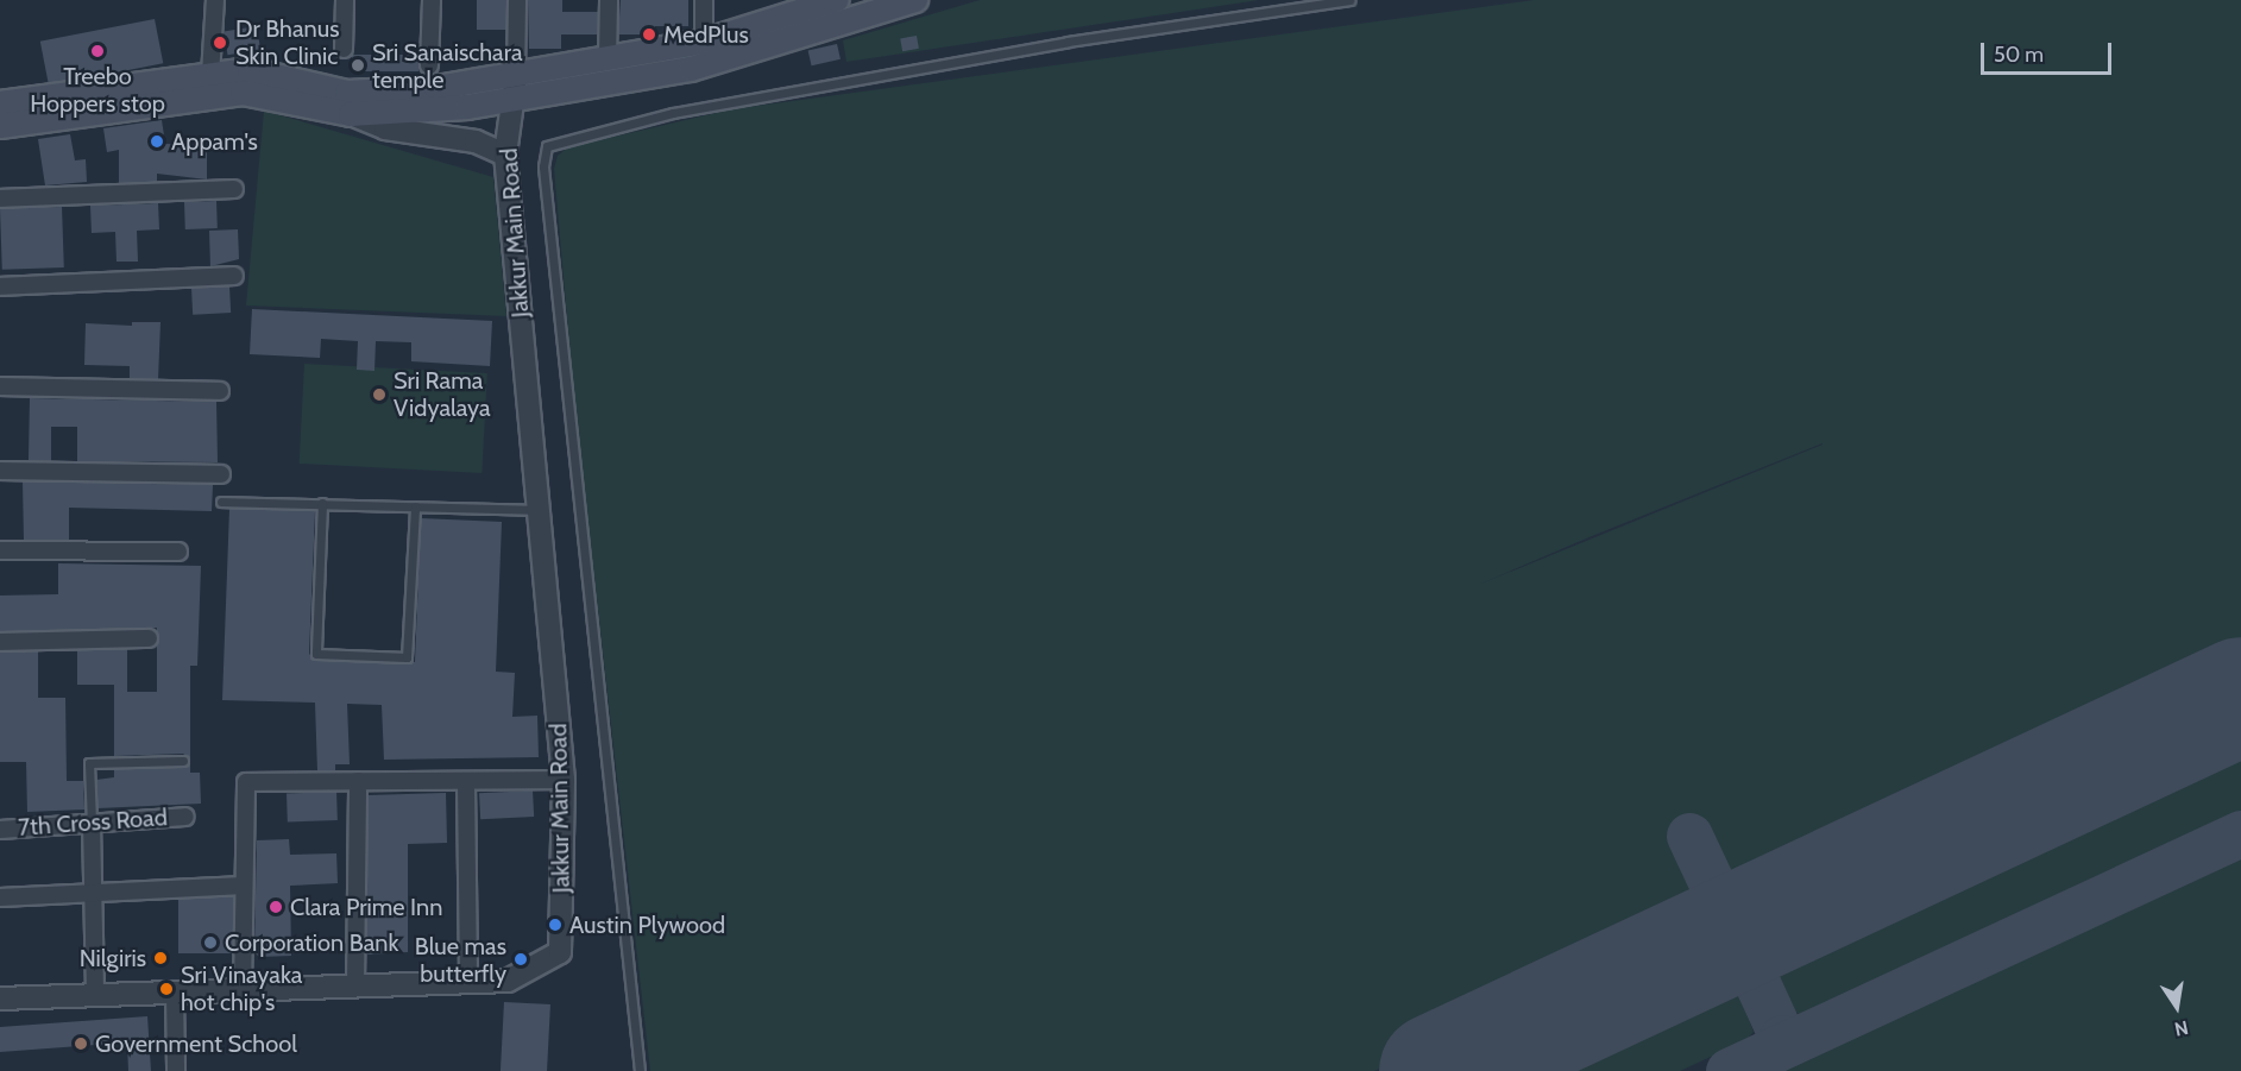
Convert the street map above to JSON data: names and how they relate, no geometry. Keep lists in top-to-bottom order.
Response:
{
  "streets": {
    "street": ["Jakkur Main Road", "7th Cross Road"]
  },
  "places": [
    "MedPlus",
    "Dr Bhanus Skin Clinic",
    "Treebo Hoppers stop",
    "Sri Sanaischara temple",
    "Appam's",
    "Sri Rama Vidyalaya",
    "Clara Prime Inn",
    "Austin Plywood",
    "Corporation Bank",
    "Nilgiris",
    "Blue mas butterfly",
    "Sri Vinayaka hot chip's",
    "Government School"
  ],
  "scale_bar": "50 m",
  "north": "bottom"
}
